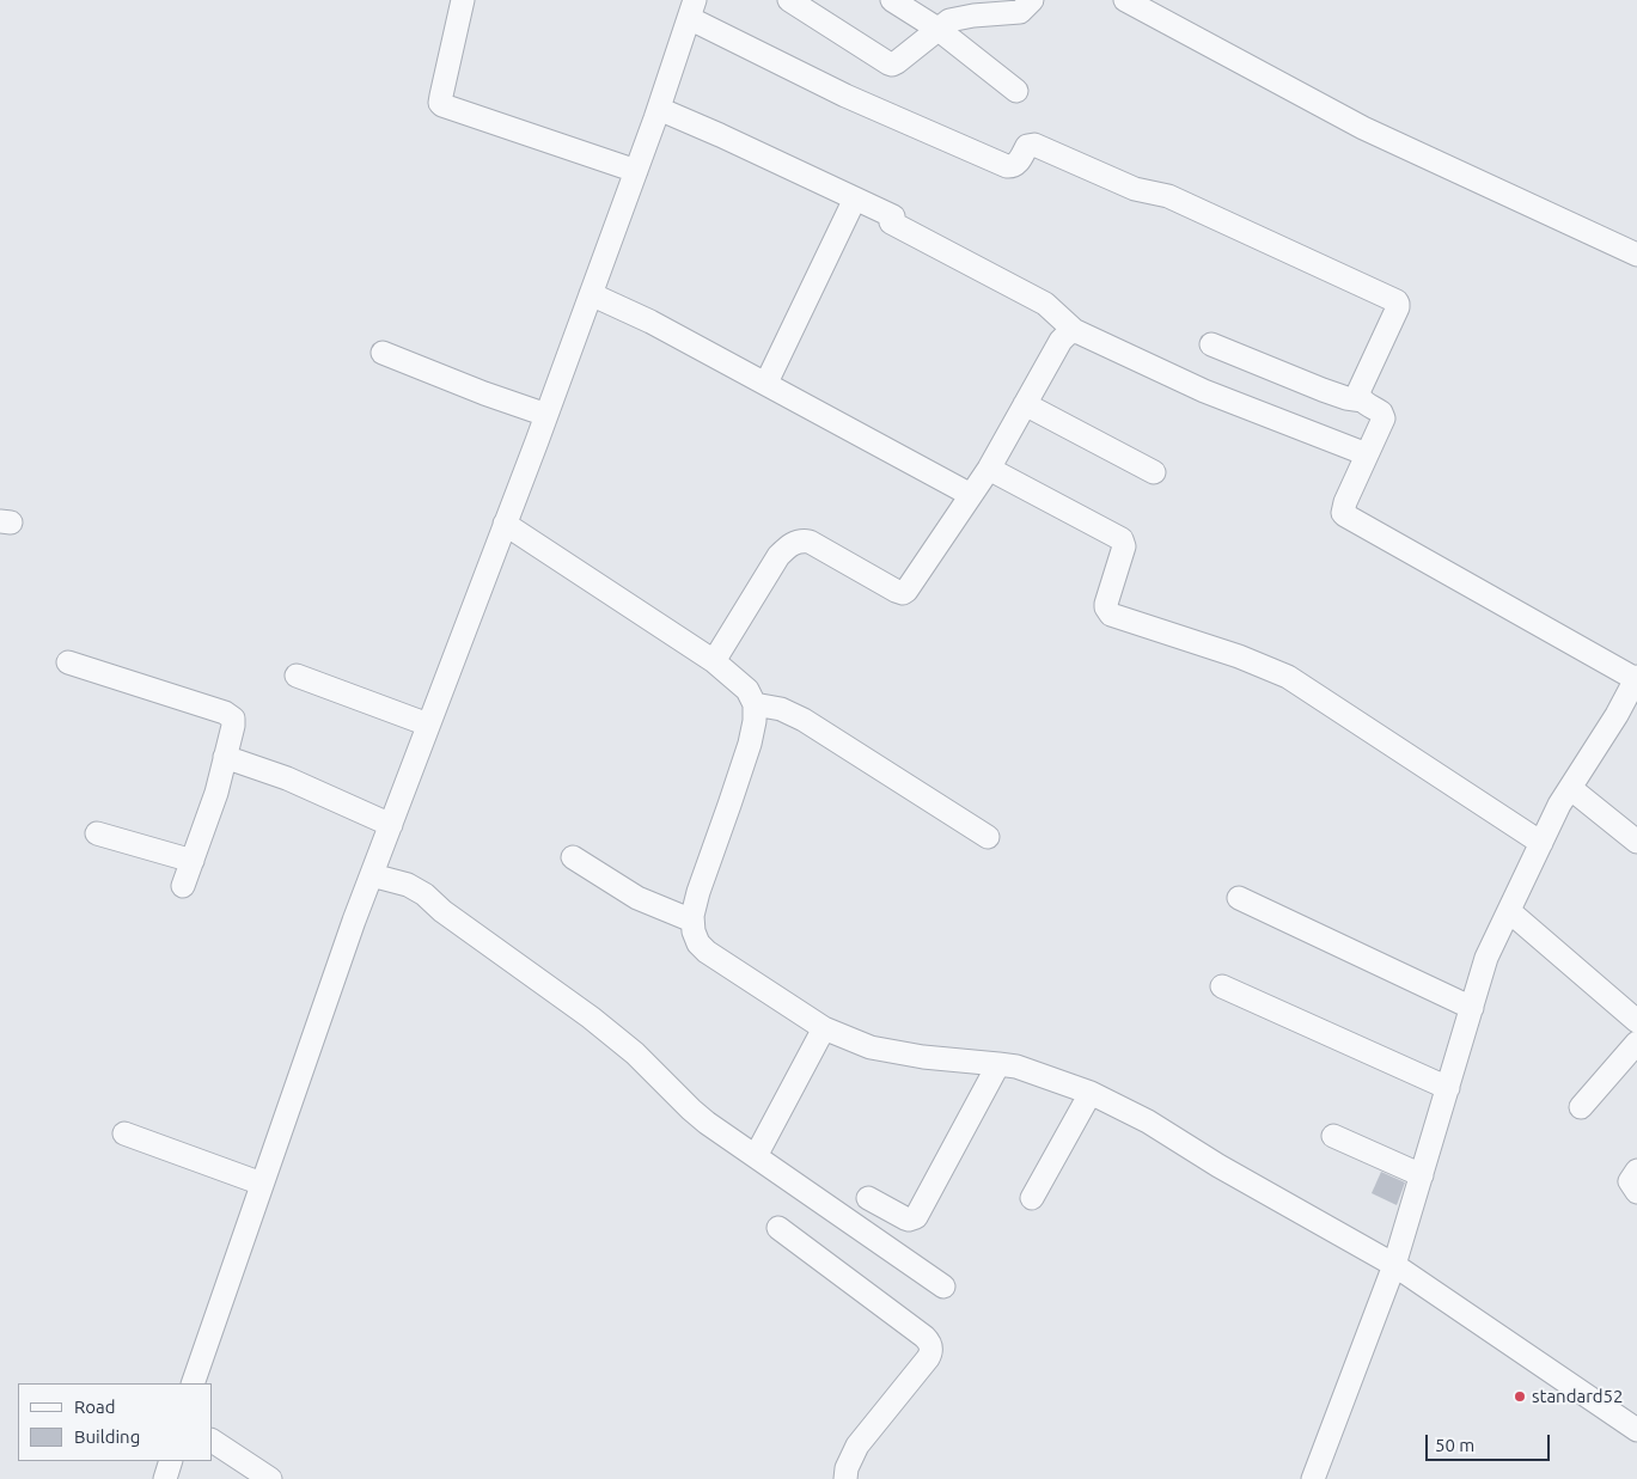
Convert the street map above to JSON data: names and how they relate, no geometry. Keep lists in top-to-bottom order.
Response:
{
  "places": ["standard52"],
  "legend": ["Road", "Building"],
  "scale_bar": "50 m"
}
